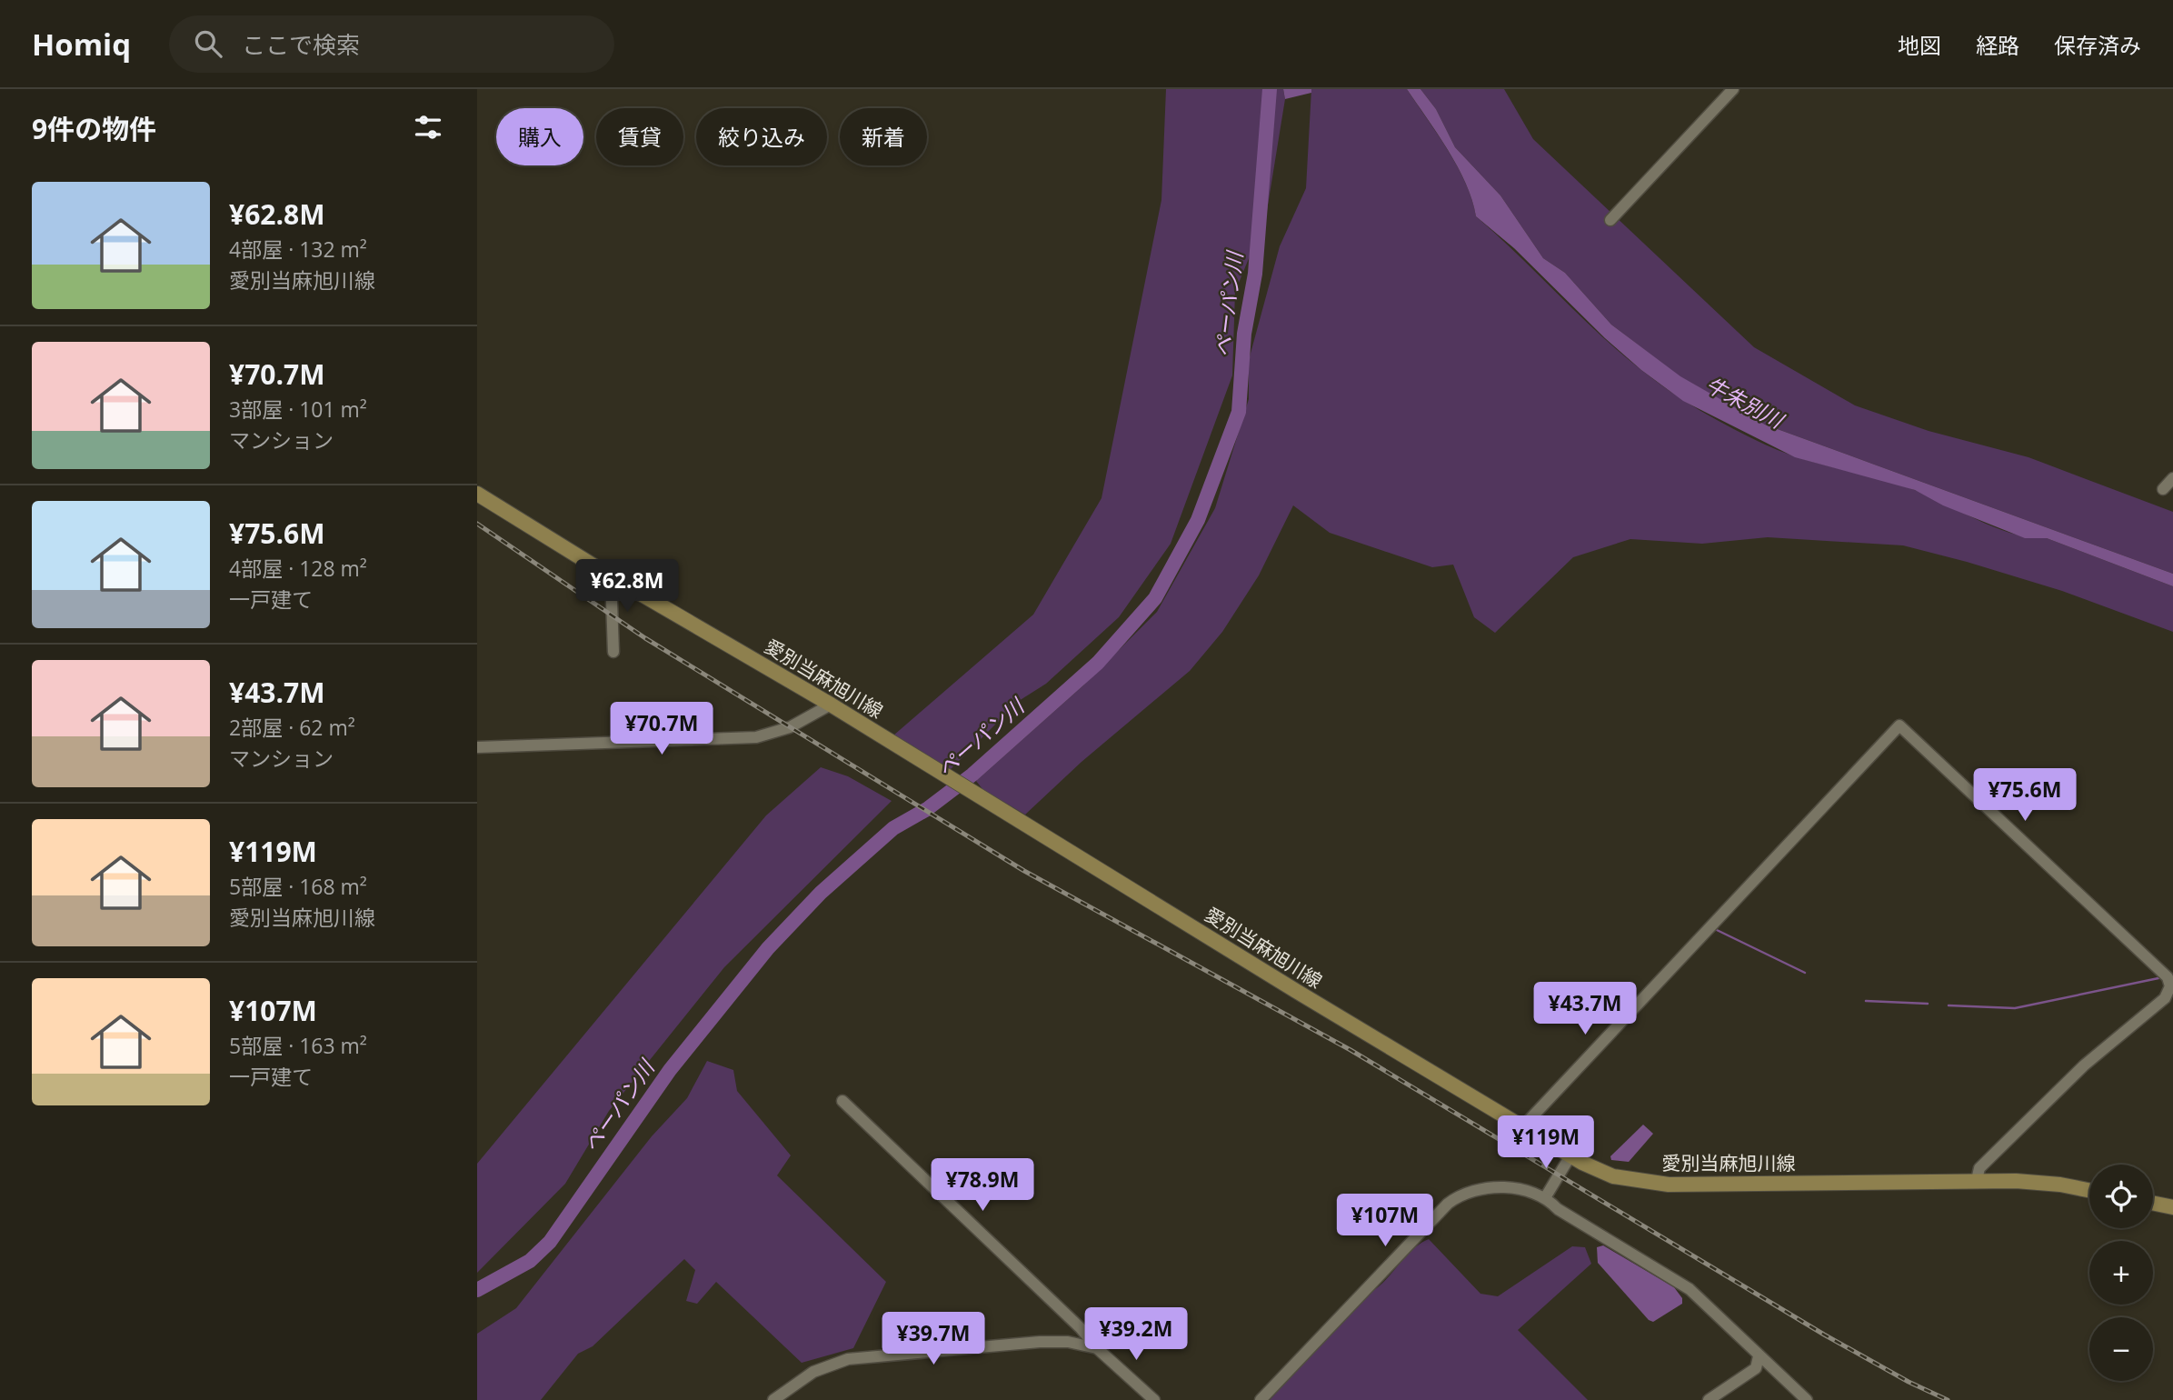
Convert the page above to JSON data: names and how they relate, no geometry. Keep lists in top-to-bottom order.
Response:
{
  "streets": {
    "main road": ["愛別当麻旭川線"]
  },
  "water": ["ペーパン川", "牛朱別川"],
  "page": {
    "header": "Homiq",
    "search": "ここで検索",
    "nav": ["地図", "経路", "保存済み"],
    "heading": "9件の物件",
    "chip": [
      "購入",
      "賃貸",
      "絞り込み",
      "新着"
    ],
    "list": [
      {
        "name": "¥62.8M",
        "note": "4部屋 · 132 m² · 愛別当麻旭川線"
      },
      {
        "name": "¥70.7M",
        "note": "3部屋 · 101 m² · マンション"
      },
      {
        "name": "¥75.6M",
        "note": "4部屋 · 128 m² · 一戸建て"
      },
      {
        "name": "¥43.7M",
        "note": "2部屋 · 62 m² · マンション"
      },
      {
        "name": "¥119M",
        "note": "5部屋 · 168 m² · 愛別当麻旭川線"
      },
      {
        "name": "¥107M",
        "note": "5部屋 · 163 m² · 一戸建て"
      }
    ],
    "price": [
      "¥62.8M",
      "¥70.7M",
      "¥75.6M",
      "¥43.7M",
      "¥119M",
      "¥78.9M",
      "¥107M",
      "¥39.2M",
      "¥39.7M"
    ],
    "map_buttons": ["+", "−"]
  }
}
